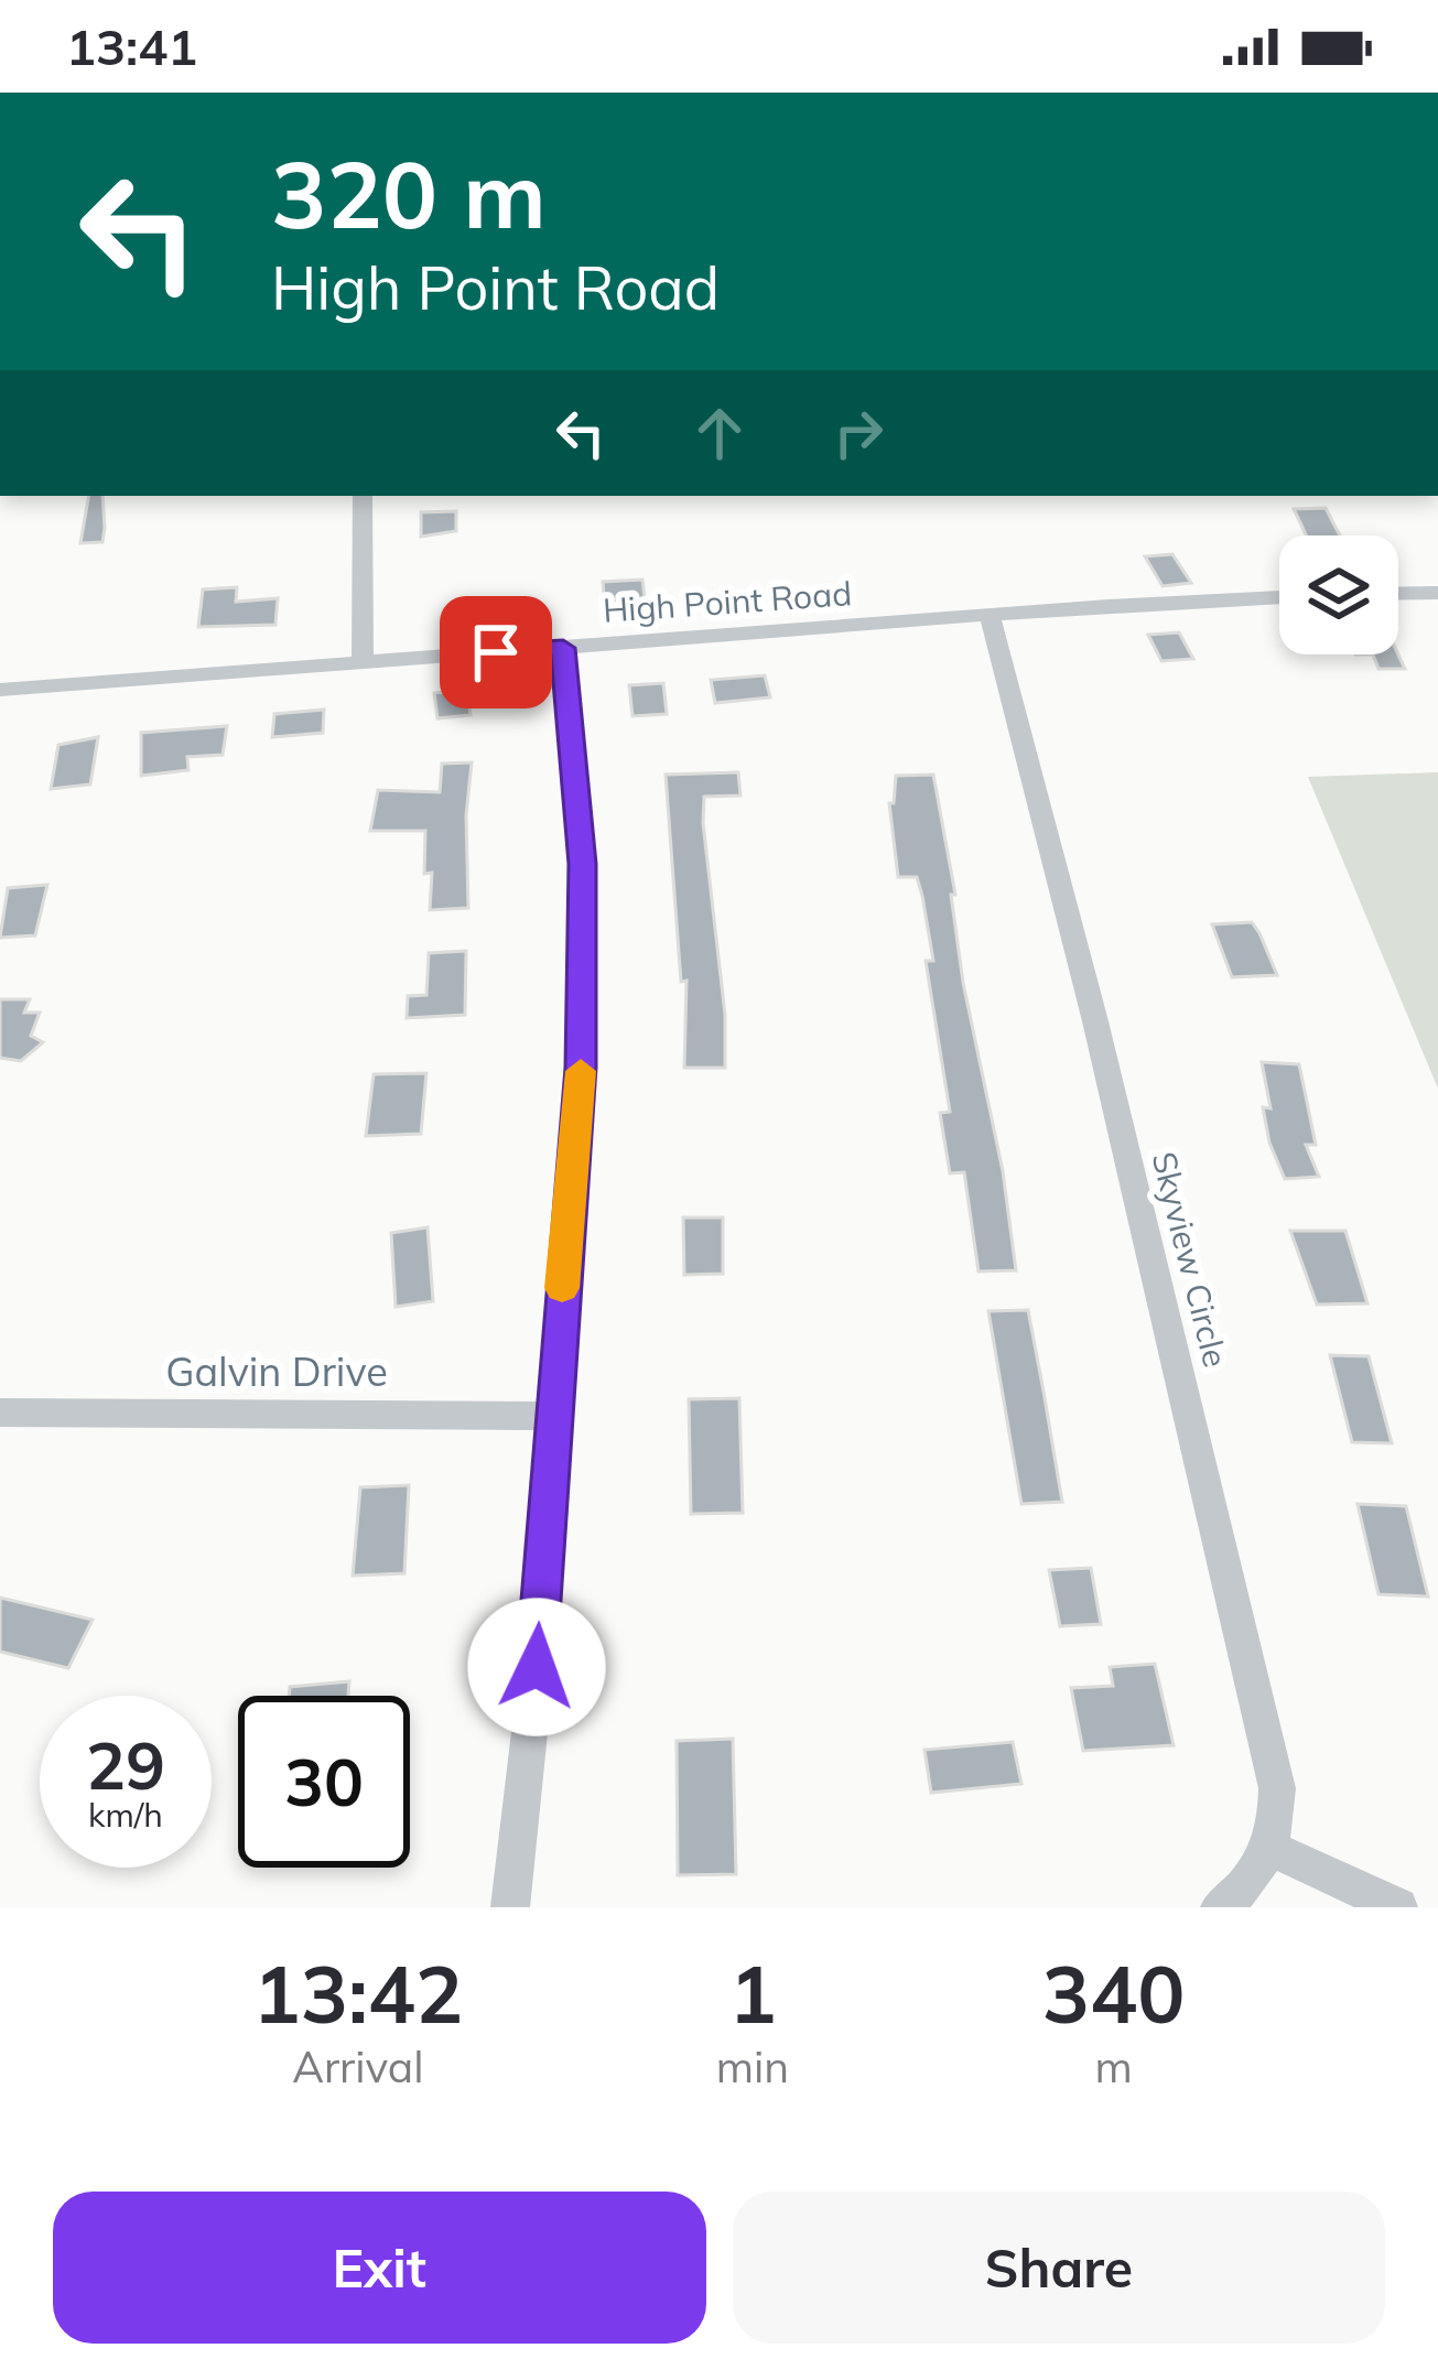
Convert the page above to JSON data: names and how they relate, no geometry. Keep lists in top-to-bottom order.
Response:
{
  "streets": {
    "street": ["High Point Road", "Skyview Circle", "Galvin Drive"]
  },
  "crossings": [
    ["High Point Road", "Skyview Circle"]
  ],
  "page": {
    "status": "13:41",
    "turn": ["320 m", "High Point Road"],
    "speed": "29 km/h",
    "limit": "30",
    "eta": [
      "13:42",
      "Arrival",
      "1",
      "min",
      "340",
      "m"
    ],
    "buttons": ["Exit", "Share"]
  }
}
